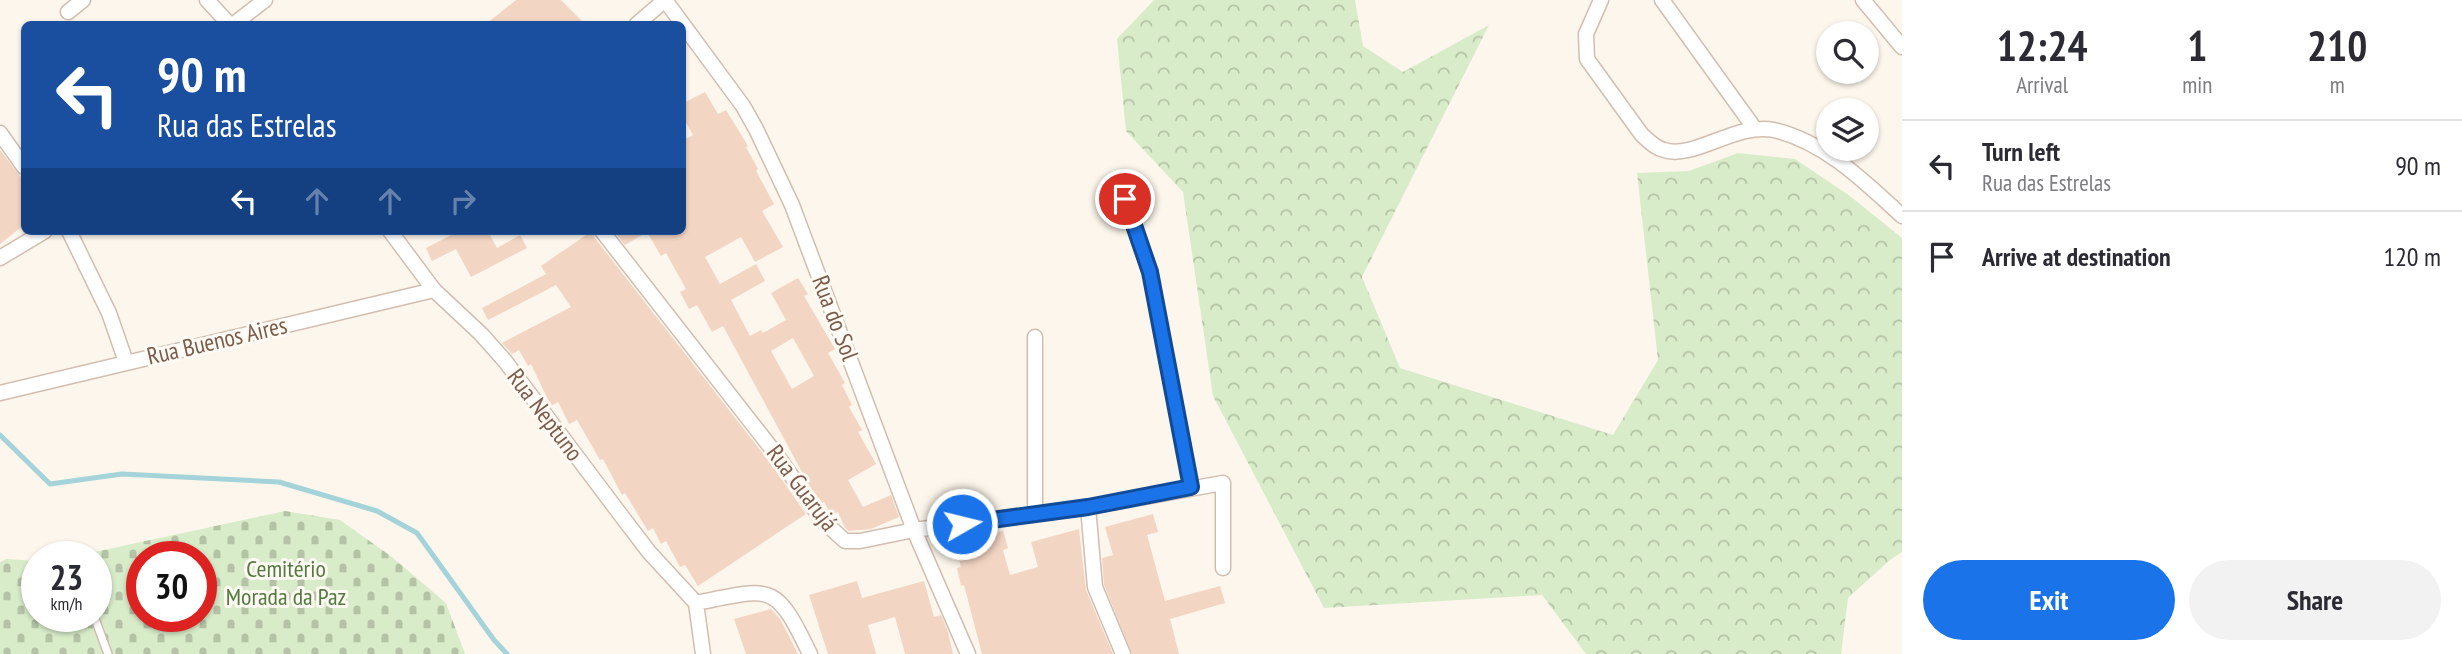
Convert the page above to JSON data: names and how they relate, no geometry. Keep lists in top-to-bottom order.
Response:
{
  "streets": {
    "street": [
      "Rua do Sol",
      "Rua Buenos Aires",
      "Rua Neptuno",
      "Rua Guarujá"
    ]
  },
  "crossings": [
    ["Rua do Sol", "Rua Guarujá"],
    ["Rua Buenos Aires", "Rua Neptuno"]
  ],
  "parks": ["Cemitério Morada da Paz"],
  "page": {
    "eta": [
      "12:24",
      "Arrival",
      "1",
      "min",
      "210",
      "m"
    ],
    "turn": ["90 m", "Rua das Estrelas"],
    "list": [
      {
        "name": "Turn left",
        "note": "Rua das Estrelas",
        "value": "90 m"
      },
      {
        "name": "Arrive at destination",
        "value": "120 m"
      }
    ],
    "speed": "23 km/h",
    "limit": "30",
    "buttons": ["Exit", "Share"]
  }
}
